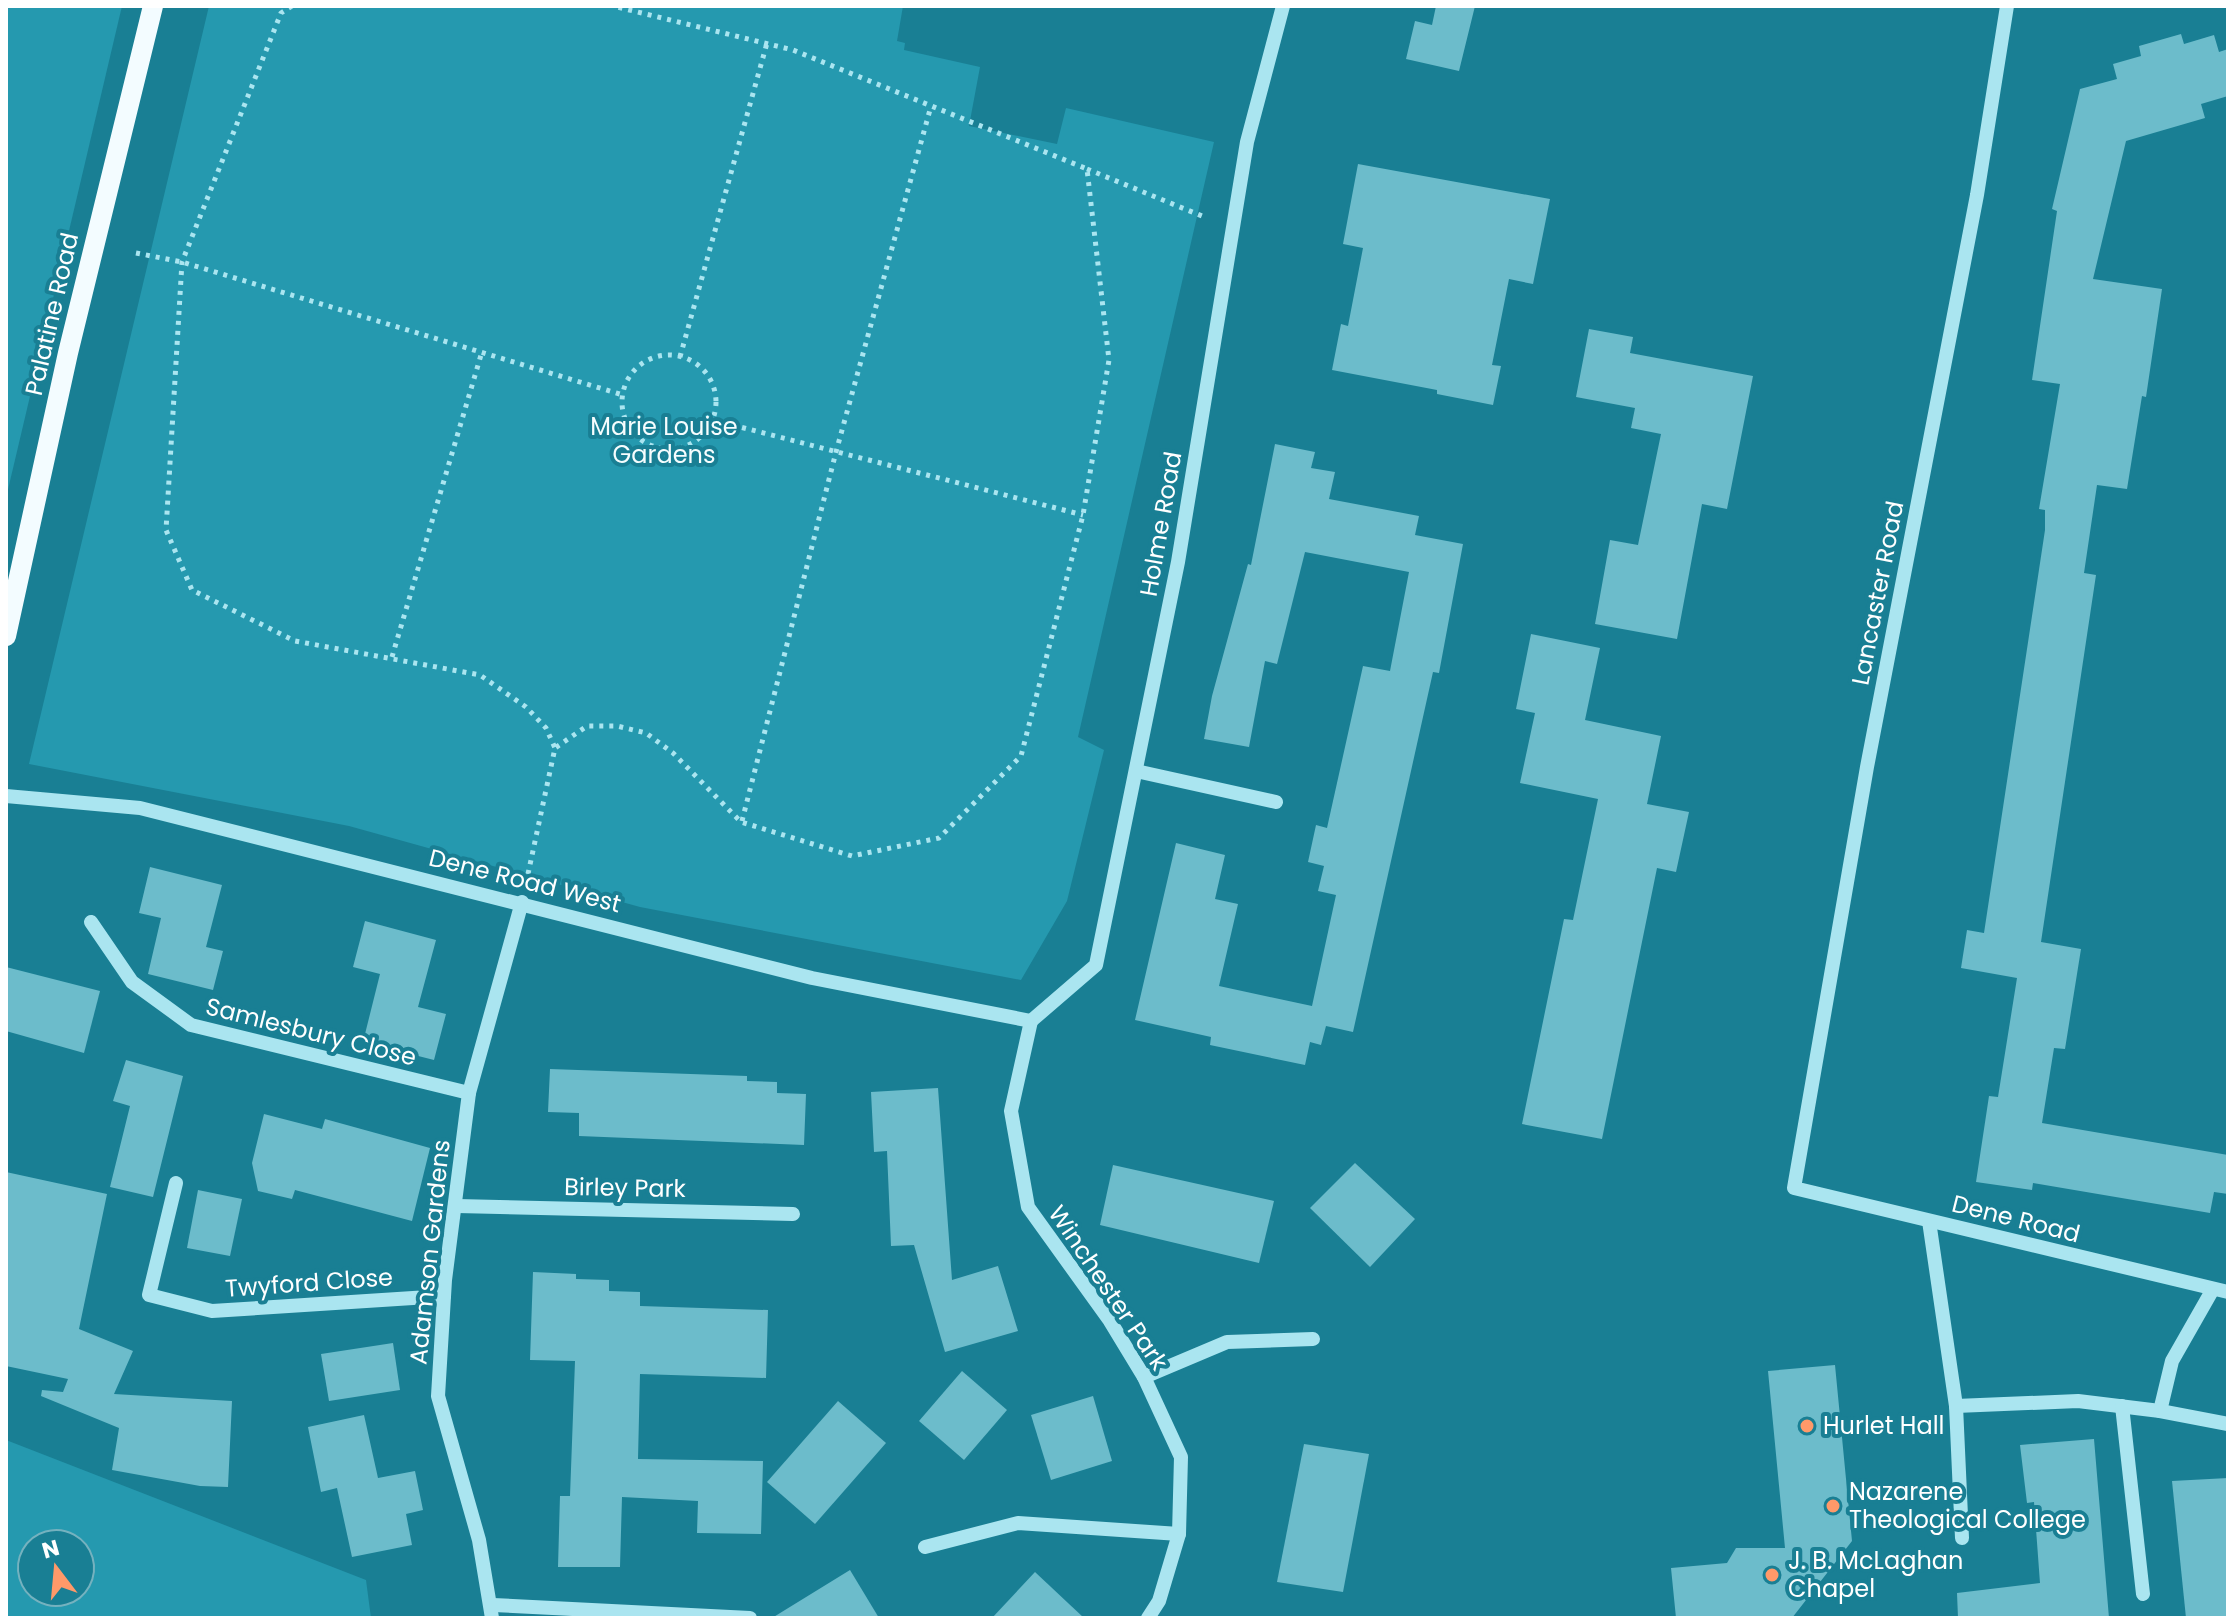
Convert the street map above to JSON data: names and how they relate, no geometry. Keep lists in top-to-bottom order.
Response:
{
  "streets": {
    "main road": ["Palatine Road"],
    "street": [
      "Holme Road",
      "Lancaster Road",
      "Dene Road West",
      "Samlesbury Close",
      "Birley Park",
      "Dene Road",
      "Adamson Gardens",
      "Twyford Close",
      "Winchester Park"
    ]
  },
  "crossings": [
    ["Holme Road", "Dene Road West"],
    ["Holme Road", "Winchester Park"],
    ["Lancaster Road", "Dene Road"],
    ["Dene Road West", "Adamson Gardens"],
    ["Dene Road West", "Winchester Park"],
    ["Samlesbury Close", "Adamson Gardens"],
    ["Birley Park", "Adamson Gardens"],
    ["Adamson Gardens", "Twyford Close"]
  ],
  "parks": ["Marie Louise Gardens"],
  "places": ["Hurlet Hall", "Nazarene Theological College", "J. B. McLaghan Chapel"],
  "north": "top"
}
